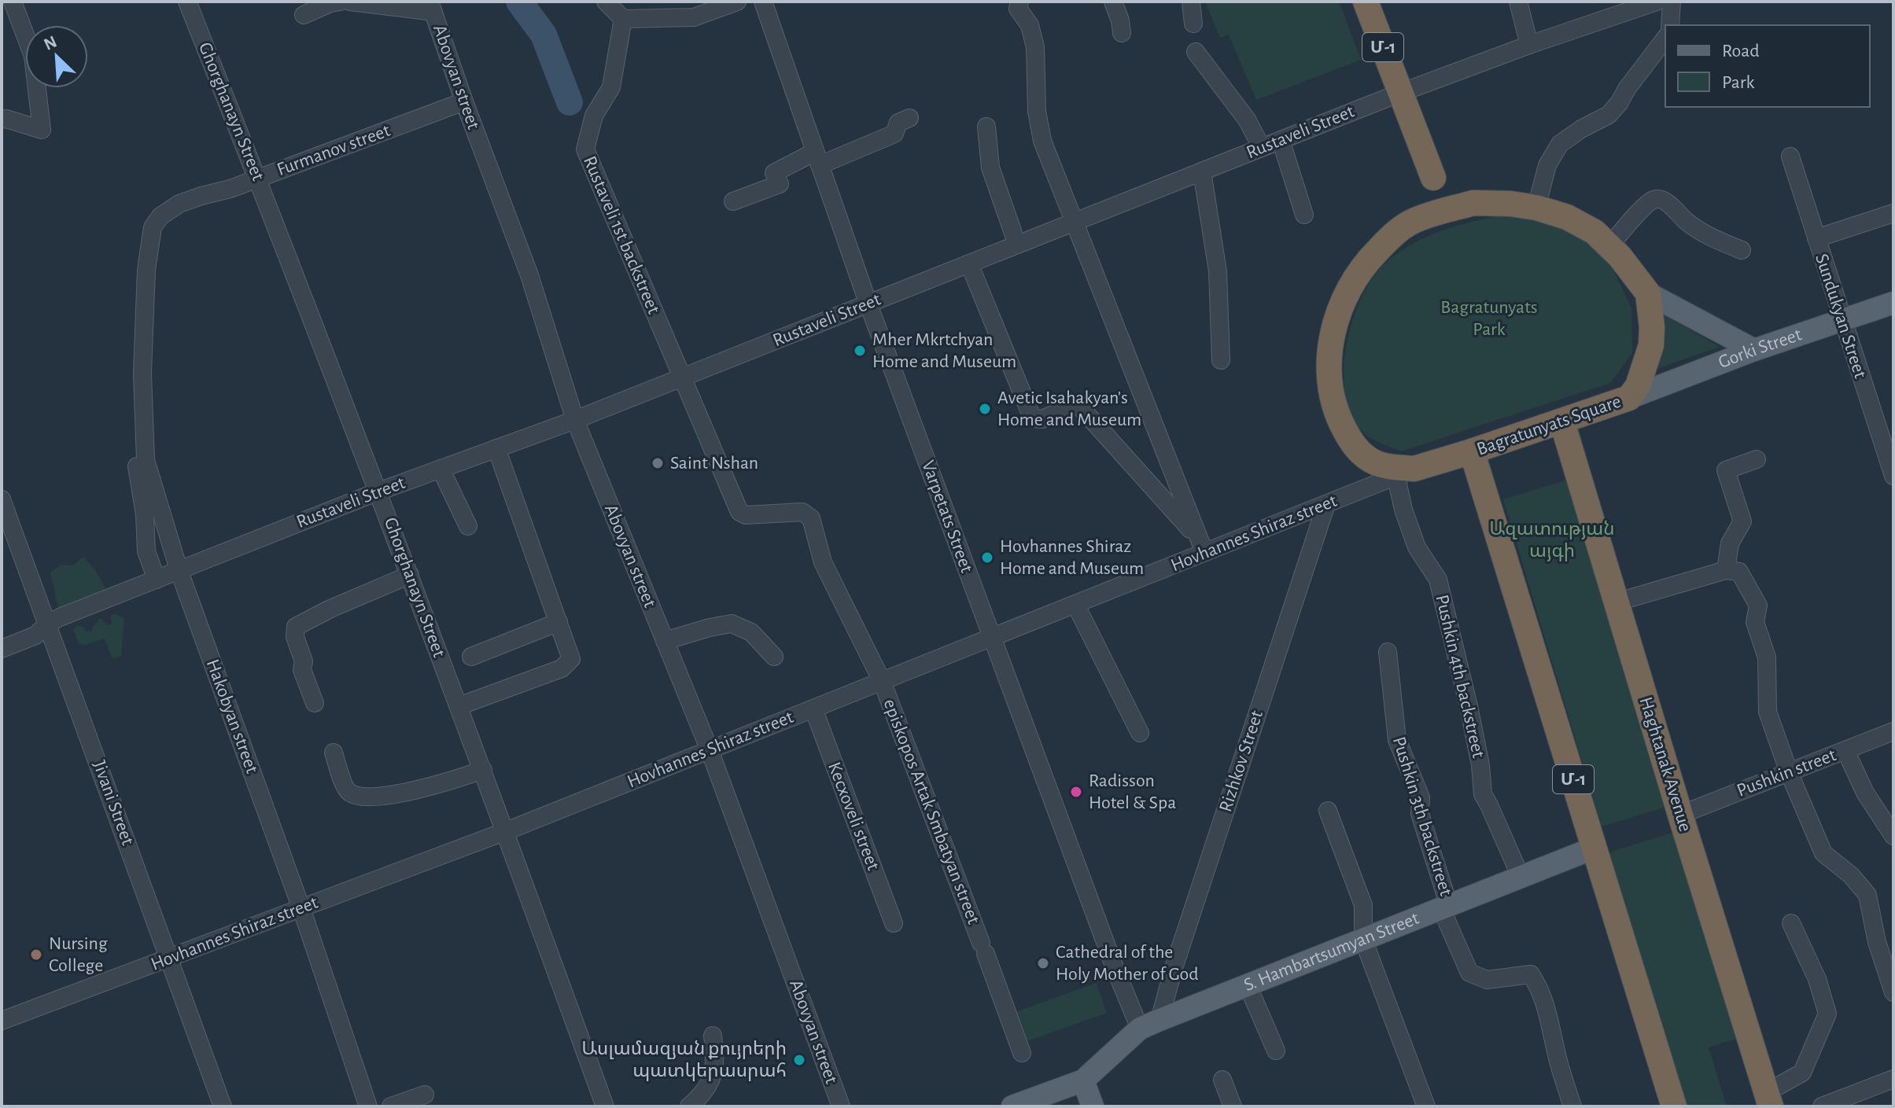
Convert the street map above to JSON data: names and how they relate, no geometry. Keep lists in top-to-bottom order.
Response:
{
  "streets": {
    "highway": ["Մ-1", "Bagratunyats Square", "Haghtanak Avenue"],
    "main road": ["Gorki Street", "S. Hambartsumyan Street"],
    "street": [
      "Abovyan street",
      "Ghorghanayn Street",
      "Rustaveli Street",
      "Furmanov street",
      "Rustaveli 1st backstreet",
      "Sundukyan Street",
      "Varpetats Street",
      "Hovhannes Shiraz street",
      "Pushkin 4th backstreet",
      "Hakobyan street",
      "Rizhkov Street",
      "Pushkin street",
      "Jivani Street",
      "episkopos Artak Smbatyan street",
      "Kecxoveli street",
      "Pushkin 3th backstreet"
    ]
  },
  "crossings": [
    ["Մ-1", "Rustaveli Street"],
    ["Մ-1", "Bagratunyats Square"],
    ["Մ-1", "S. Hambartsumyan Street"],
    ["Abovyan street", "Rustaveli Street"],
    ["Abovyan street", "Furmanov street"],
    ["Abovyan street", "Hovhannes Shiraz street"],
    ["Ghorghanayn Street", "Rustaveli Street"],
    ["Ghorghanayn Street", "Furmanov street"],
    ["Ghorghanayn Street", "Hovhannes Shiraz street"],
    ["Rustaveli Street", "Rustaveli 1st backstreet"],
    ["Rustaveli Street", "Varpetats Street"],
    ["Rustaveli Street", "Hakobyan street"],
    ["Rustaveli Street", "Jivani Street"],
    ["Furmanov street", "Hakobyan street"],
    ["Rustaveli 1st backstreet", "Hovhannes Shiraz street"],
    ["Rustaveli 1st backstreet", "episkopos Artak Smbatyan street"],
    ["Sundukyan Street", "Gorki Street"],
    ["Gorki Street", "Bagratunyats Square"],
    ["Bagratunyats Square", "Hovhannes Shiraz street"],
    ["Bagratunyats Square", "Pushkin 4th backstreet"],
    ["Bagratunyats Square", "Haghtanak Avenue"],
    ["Varpetats Street", "Hovhannes Shiraz street"],
    ["Varpetats Street", "Rizhkov Street"],
    ["Varpetats Street", "S. Hambartsumyan Street"],
    ["Hovhannes Shiraz street", "Pushkin 4th backstreet"],
    ["Hovhannes Shiraz street", "Hakobyan street"],
    ["Hovhannes Shiraz street", "Rizhkov Street"],
    ["Hovhannes Shiraz street", "Jivani Street"],
    ["Hovhannes Shiraz street", "episkopos Artak Smbatyan street"],
    ["Hovhannes Shiraz street", "Kecxoveli street"],
    ["Pushkin 4th backstreet", "S. Hambartsumyan Street"],
    ["Rizhkov Street", "S. Hambartsumyan Street"],
    ["Haghtanak Avenue", "Pushkin street"],
    ["Pushkin 3th backstreet", "S. Hambartsumyan Street"]
  ],
  "parks": ["Bagratunyats Park", "Ազատության այգի"],
  "places": [
    "Mher Mkrtchyan Home and Museum",
    "Avetic Isahakyan's Home and Museum",
    "Saint Nshan",
    "Hovhannes Shiraz Home and Museum",
    "Radisson Hotel & Spa",
    "Nursing College",
    "Cathedral of the Holy Mother of God",
    "Ասլամազյան քույրերի պատկերասրահ"
  ],
  "legend": ["Road", "Park"],
  "north": "top left"
}
